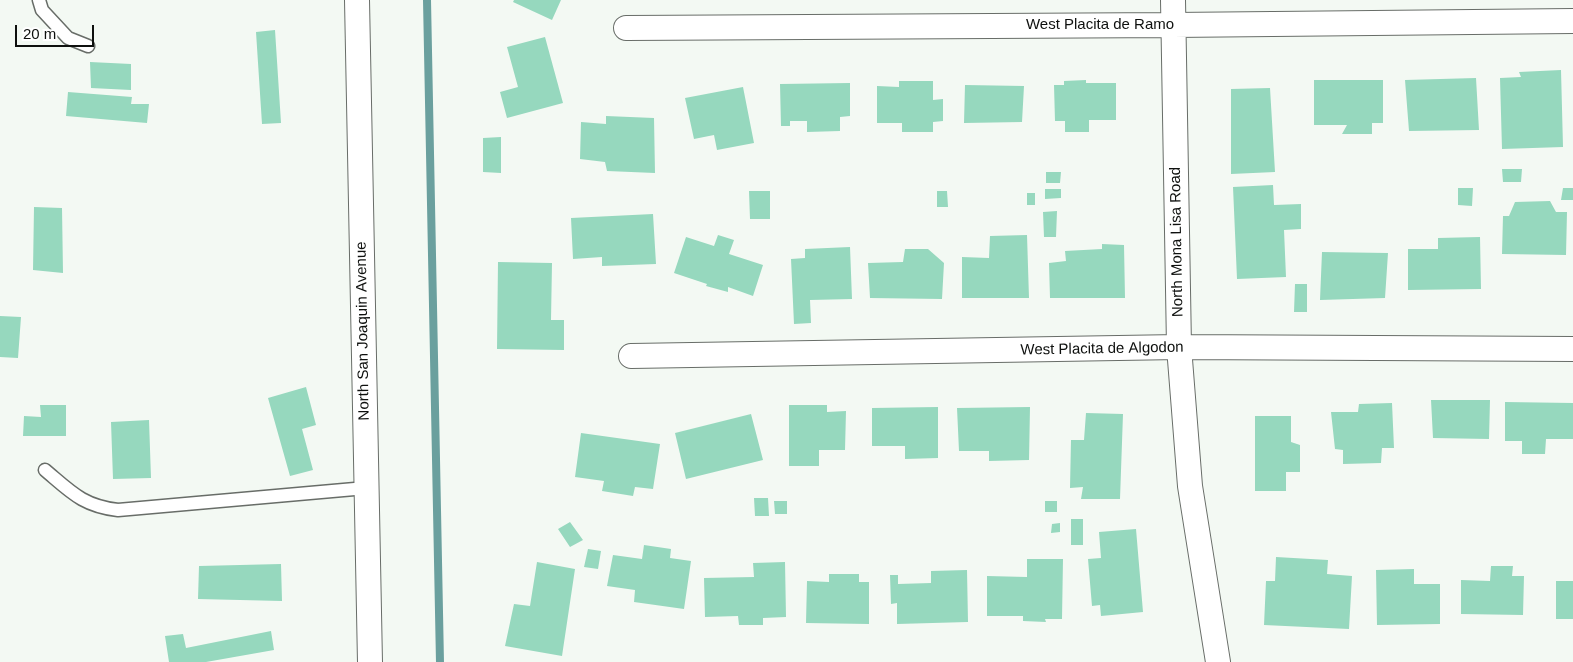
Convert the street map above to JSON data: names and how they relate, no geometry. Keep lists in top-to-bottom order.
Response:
{
  "streets": {
    "street": [
      "West Placita de Ramo",
      "North Mona Lisa Road",
      "North San Joaquin Avenue",
      "West Placita de Algodon"
    ]
  },
  "crossings": [
    ["West Placita de Ramo", "North Mona Lisa Road"],
    ["North Mona Lisa Road", "West Placita de Algodon"]
  ],
  "scale_bar": "20 m"
}
